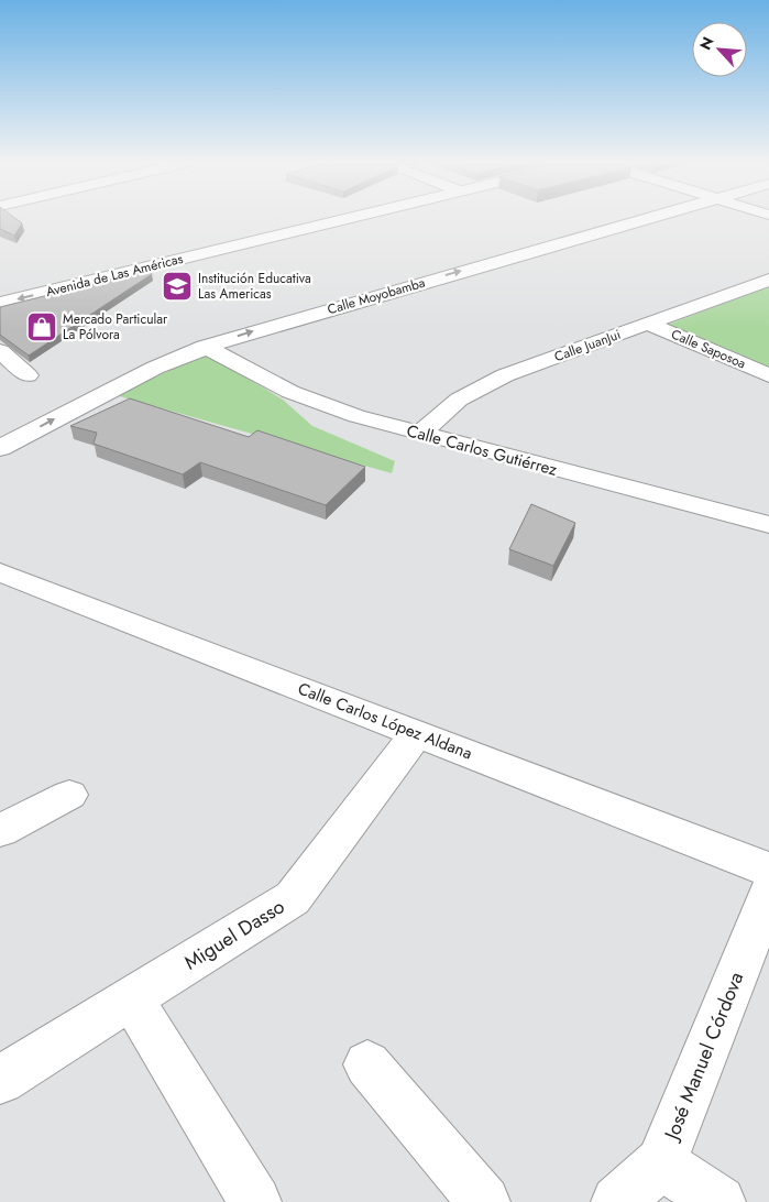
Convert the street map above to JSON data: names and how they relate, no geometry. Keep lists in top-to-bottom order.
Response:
{
  "streets": {
    "street": [
      "Avenida de Las Américas",
      "Calle Moyobamba",
      "Calle JuanJui",
      "Calle Saposoa",
      "Calle Carlos Gutiérrez",
      "Calle Carlos López Aldana",
      "Miguel Dasso",
      "José Manuel Córdova"
    ]
  },
  "crossings": [
    ["Calle Moyobamba", "Calle Carlos Gutiérrez"],
    ["Calle JuanJui", "Calle Saposoa"],
    ["Calle JuanJui", "Calle Carlos Gutiérrez"],
    ["Calle Carlos López Aldana", "Miguel Dasso"]
  ],
  "one_way": ["Avenida de Las Américas", "Calle Moyobamba"],
  "places": {
    "school or university": ["Institución Educativa Las Americas"],
    "shop": ["Mercado Particular La Pólvora"]
  },
  "north": "top left"
}
